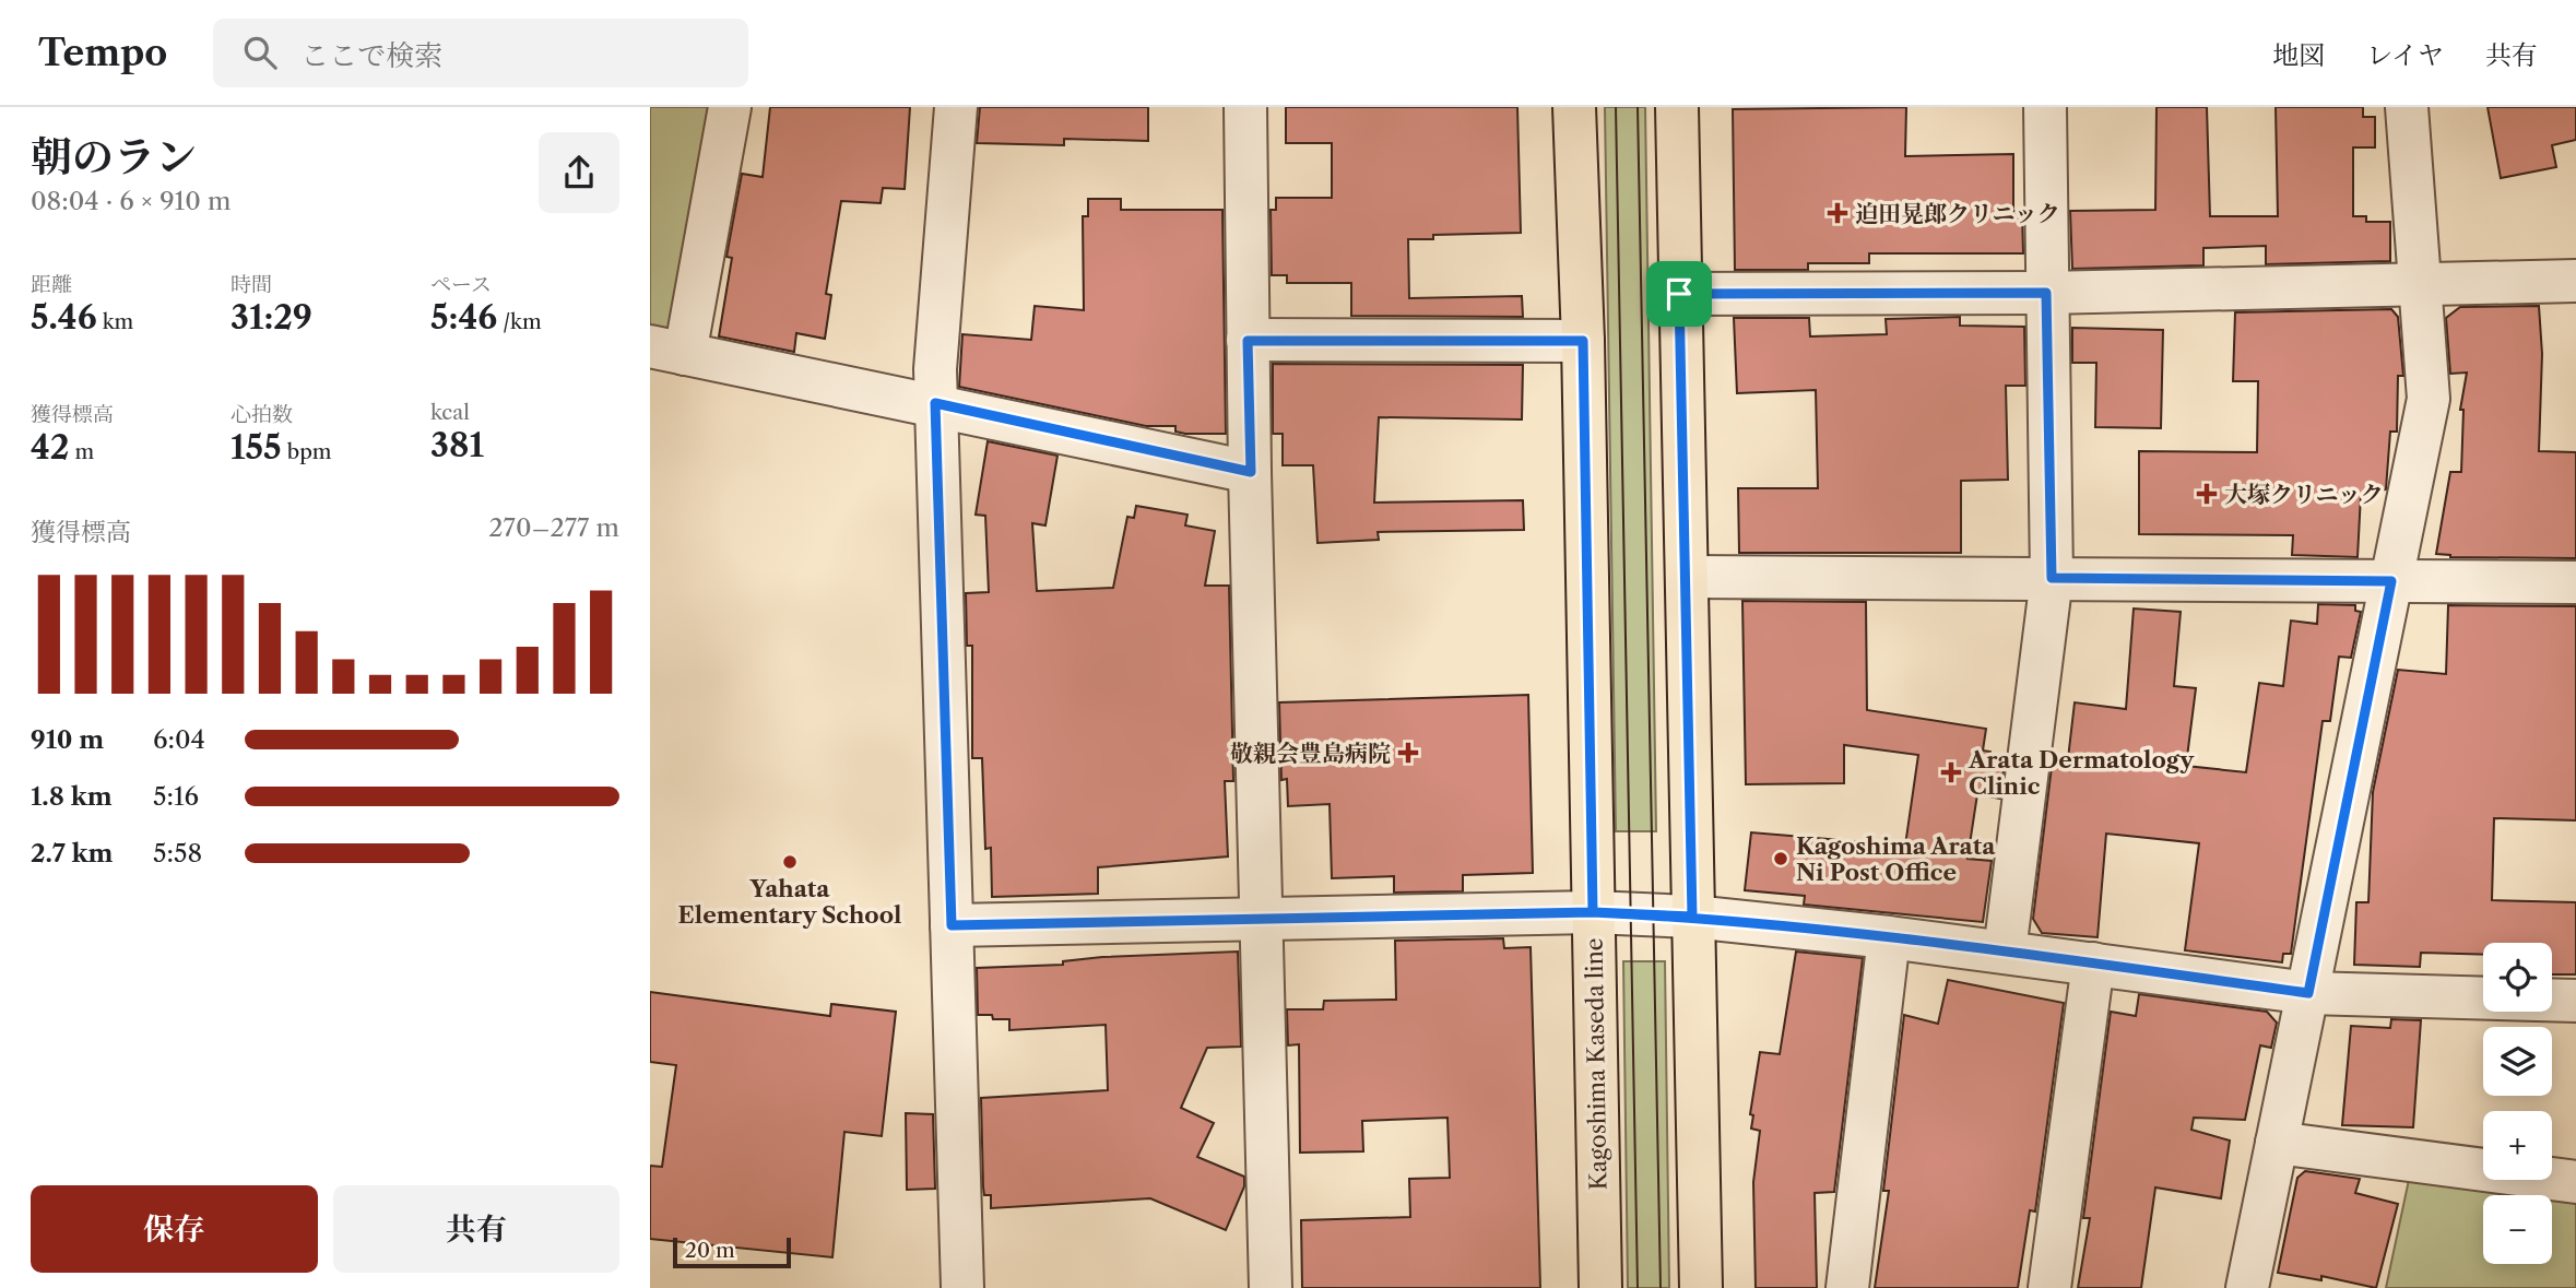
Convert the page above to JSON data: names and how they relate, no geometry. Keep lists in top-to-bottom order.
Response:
{
  "streets": {
    "main road": ["Kagoshima Kaseda line"]
  },
  "places": {
    "health": [
      "迫田晃郎クリニック",
      "大塚クリニック",
      "敬親会豊島病院",
      "Arata Dermatology Clinic"
    ],
    "other": ["Kagoshima Arata Ni Post Office", "Yahata Elementary School"]
  },
  "scale_bar": "20 m",
  "page": {
    "header": "Tempo",
    "search": "ここで検索",
    "nav": ["地図", "レイヤ", "共有"],
    "heading": ["朝のラン", "08:04 · 6 × 910 m"],
    "stats": [
      ["距離", "5.46 km"],
      ["時間", "31:29"],
      ["ペース", "5:46 /km"],
      ["獲得標高", "42 m"],
      ["心拍数", "155 bpm"],
      ["kcal", "381"]
    ],
    "chart": ["獲得標高", "270–277 m"],
    "list": [
      {
        "name": "910 m",
        "note": "6:04"
      },
      {
        "name": "1.8 km",
        "note": "5:16"
      },
      {
        "name": "2.7 km",
        "note": "5:58"
      }
    ],
    "map_buttons": ["+", "−"],
    "buttons": ["保存", "共有"],
    "scale": "20 m"
  }
}
